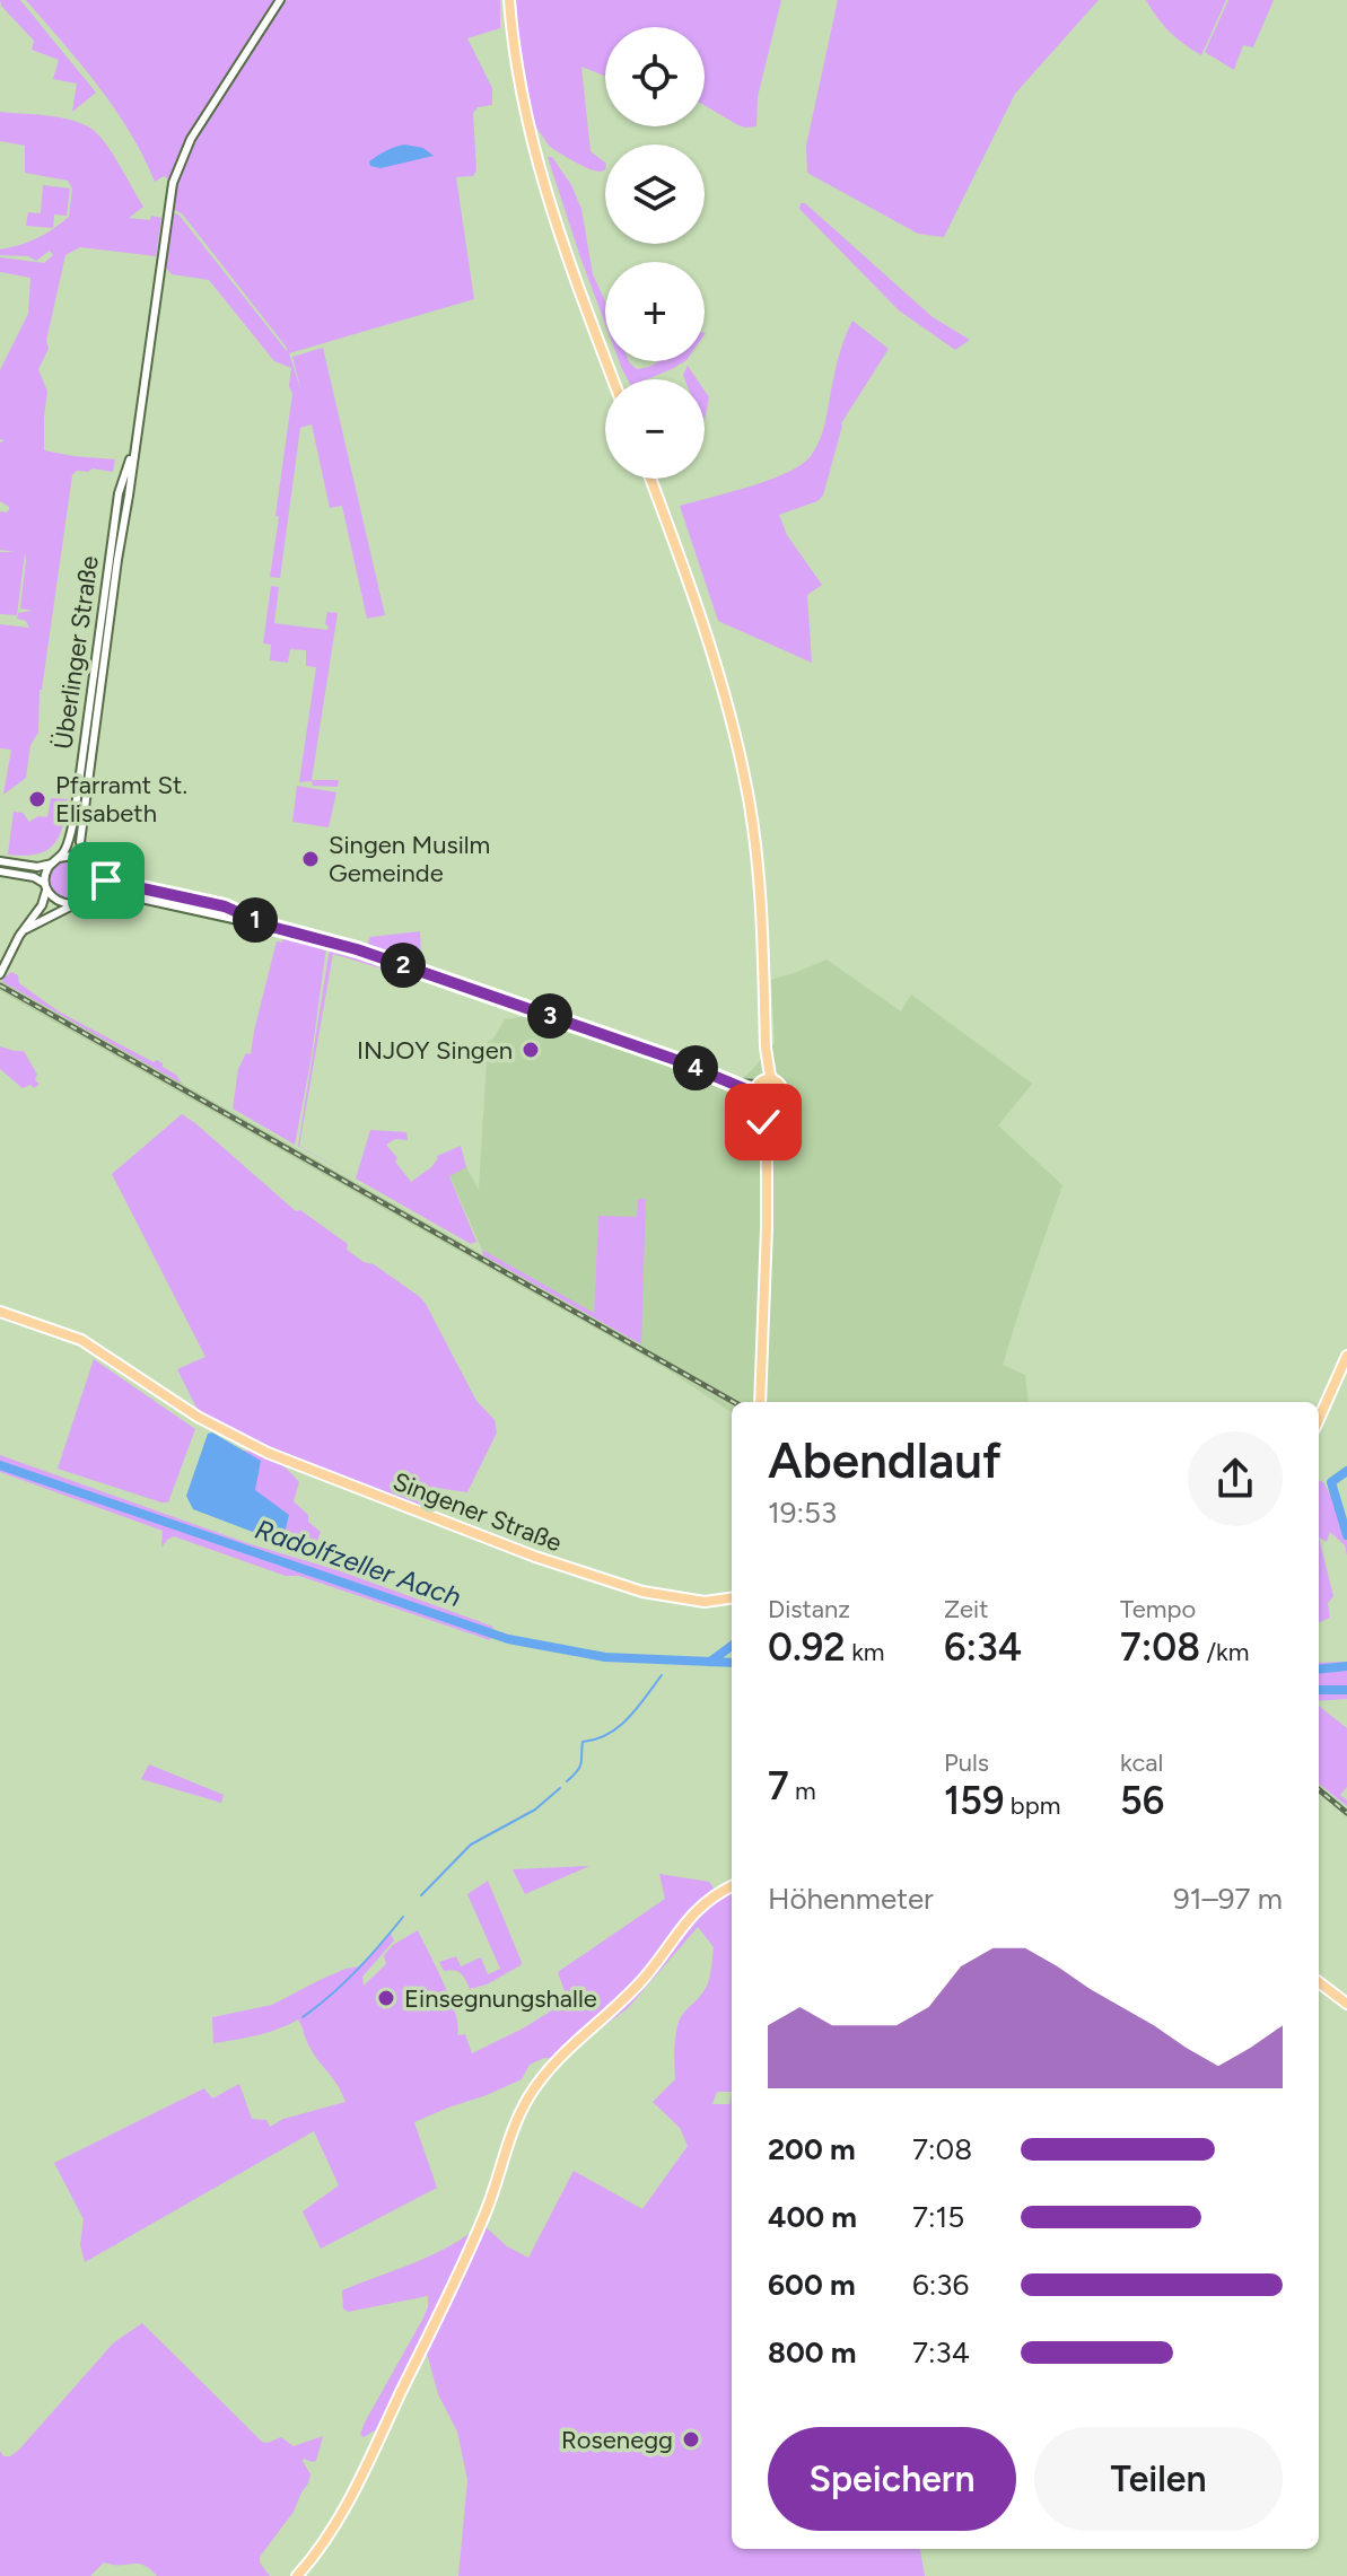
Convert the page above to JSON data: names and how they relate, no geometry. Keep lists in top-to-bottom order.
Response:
{
  "streets": {
    "main road": ["Singener Straße"],
    "street": ["Überlinger Straße"]
  },
  "water": ["Radolfzeller Aach"],
  "places": [
    "Pfarramt St. Elisabeth",
    "Singen Musilm Gemeinde",
    "INJOY Singen",
    "Einsegnungshalle",
    "Rosenegg"
  ],
  "page": {
    "map_buttons": ["+", "−"],
    "pins": [
      "1",
      "2",
      "3",
      "4"
    ],
    "heading": ["Abendlauf", "19:53"],
    "stats": [
      ["Distanz", "0.92 km"],
      ["Zeit", "6:34"],
      ["Tempo", "7:08 /km"],
      ["7 m"],
      ["Puls", "159 bpm"],
      ["kcal", "56"]
    ],
    "chart": ["Höhenmeter", "91–97 m"],
    "list": [
      {
        "name": "200 m",
        "note": "7:08"
      },
      {
        "name": "400 m",
        "note": "7:15"
      },
      {
        "name": "600 m",
        "note": "6:36"
      },
      {
        "name": "800 m",
        "note": "7:34"
      }
    ],
    "buttons": ["Speichern", "Teilen"]
  }
}
